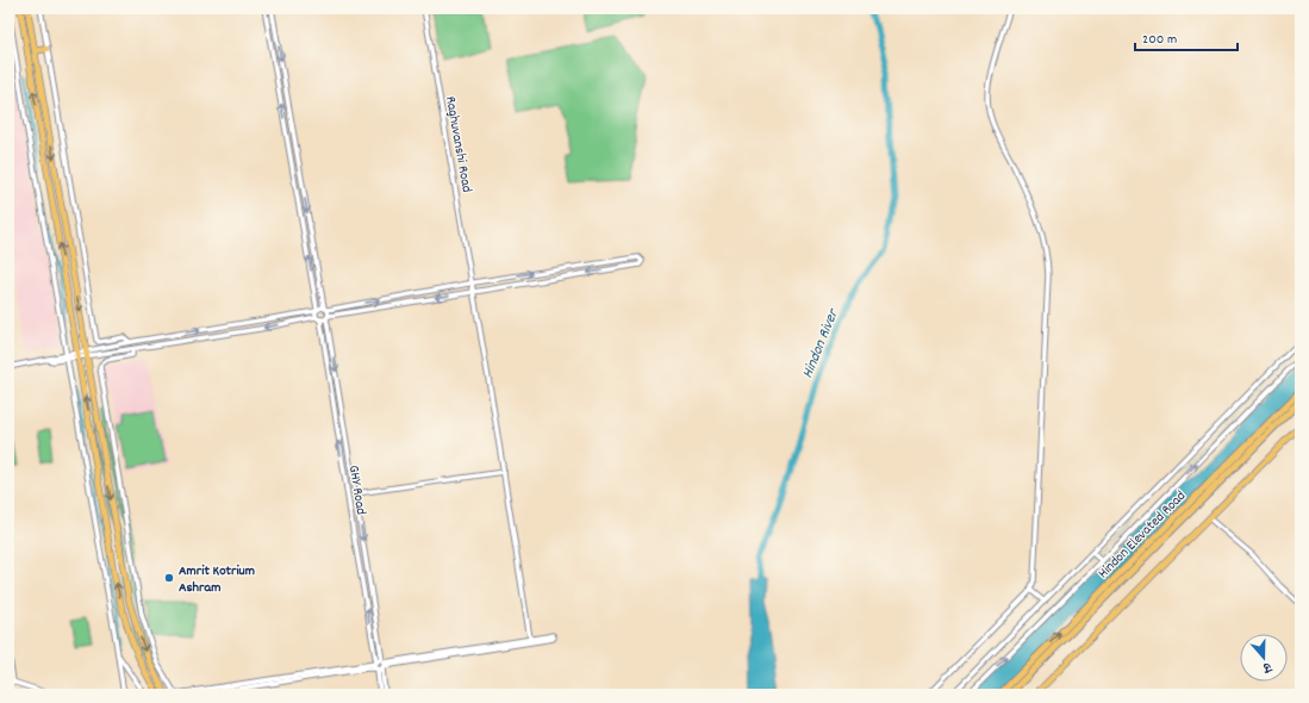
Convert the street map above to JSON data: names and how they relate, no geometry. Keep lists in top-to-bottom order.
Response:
{
  "streets": {
    "highway": ["Hindon Elevated Road"],
    "street": ["Raghuvanshi Road", "GHY Road"]
  },
  "water": ["Hindon River"],
  "places": ["Amrit Kotrium Ashram"],
  "scale_bar": "200 m",
  "north": "bottom"
}
